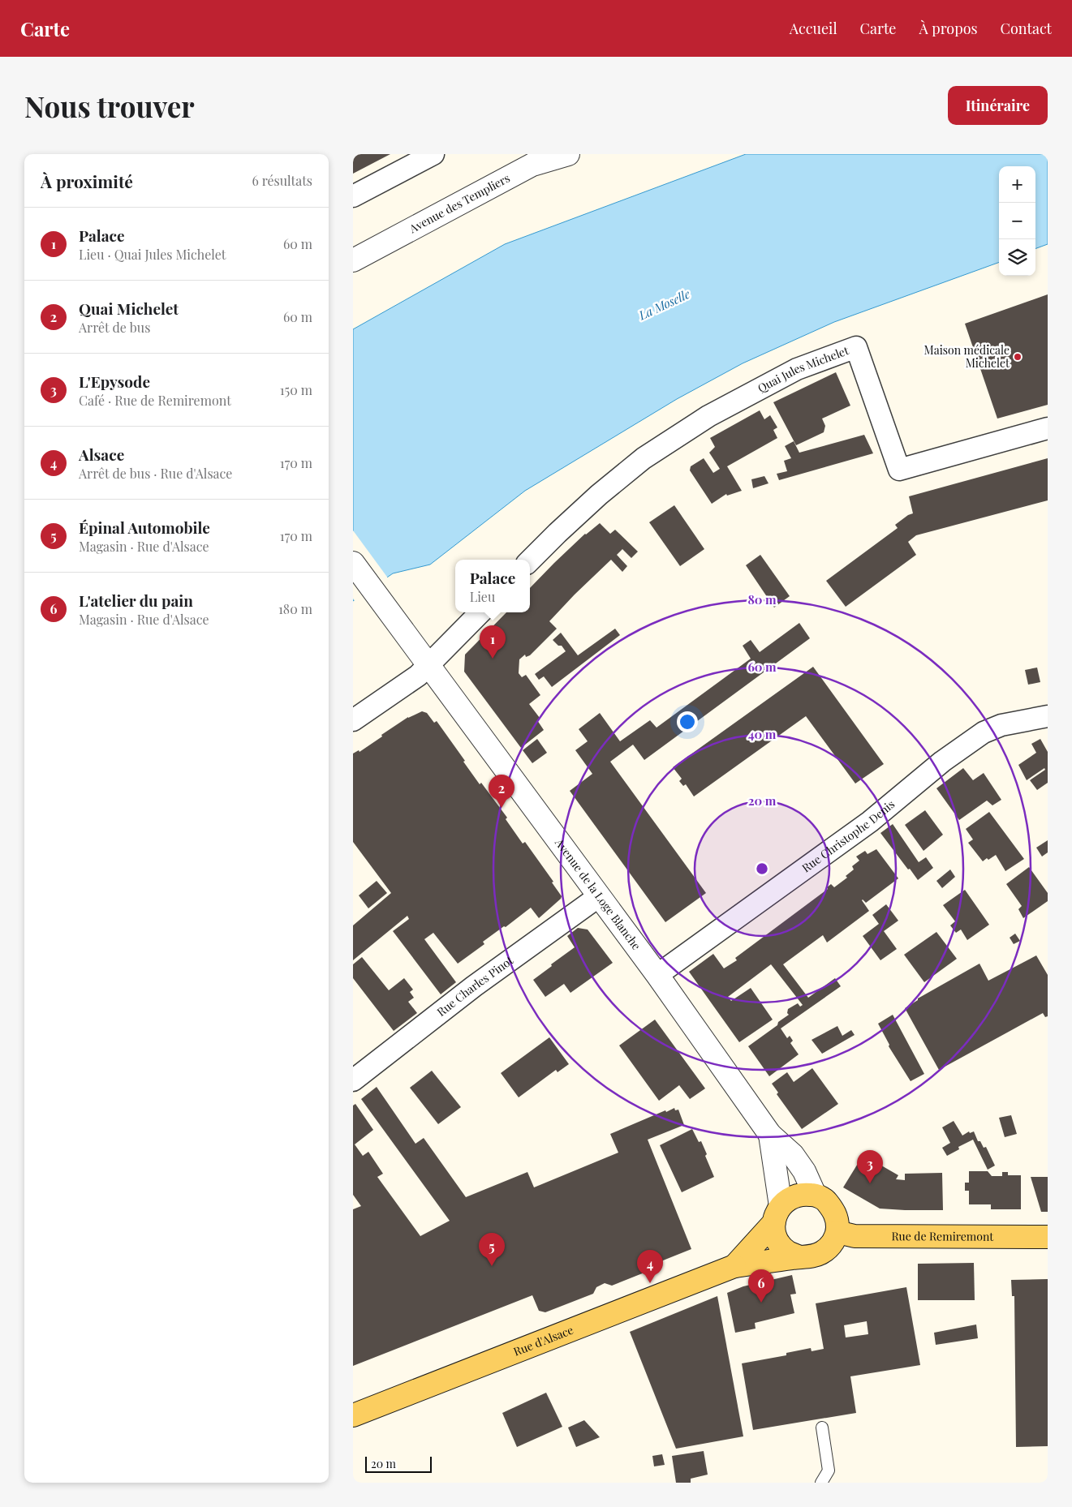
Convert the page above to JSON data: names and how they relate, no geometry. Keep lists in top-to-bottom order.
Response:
{
  "streets": {
    "main road": ["Rue de Remiremont", "Rue d'Alsace"],
    "street": [
      "Avenue des Templiers",
      "Quai Jules Michelet",
      "Rue Christophe Denis",
      "Avenue de la Loge Blanche",
      "Rue Charles Pinot"
    ]
  },
  "crossings": [
    ["Rue Christophe Denis", "Avenue de la Loge Blanche"],
    ["Avenue de la Loge Blanche", "Rue Charles Pinot"],
    ["Avenue de la Loge Blanche", "Rue de Remiremont"],
    ["Avenue de la Loge Blanche", "Rue d'Alsace"],
    ["Rue de Remiremont", "Rue d'Alsace"]
  ],
  "water": ["La Moselle"],
  "places": ["Maison médicale Michelet"],
  "scale_bar": "20 m",
  "page": {
    "header": "Carte",
    "nav": [
      "Accueil",
      "Carte",
      "À propos",
      "Contact"
    ],
    "buttons": "Itinéraire",
    "title": "Nous trouver",
    "heading": ["À proximité", "6 résultats"],
    "map_buttons": ["+", "−"],
    "list": [
      {
        "mark": "1",
        "name": "Palace",
        "note": "Lieu · Quai Jules Michelet",
        "value": "60 m"
      },
      {
        "mark": "2",
        "name": "Quai Michelet",
        "note": "Arrêt de bus",
        "value": "60 m"
      },
      {
        "mark": "3",
        "name": "L'Epysode",
        "note": "Café · Rue de Remiremont",
        "value": "150 m"
      },
      {
        "mark": "4",
        "name": "Alsace",
        "note": "Arrêt de bus · Rue d'Alsace",
        "value": "170 m"
      },
      {
        "mark": "5",
        "name": "Épinal Automobile",
        "note": "Magasin · Rue d'Alsace",
        "value": "170 m"
      },
      {
        "mark": "6",
        "name": "L'atelier du pain",
        "note": "Magasin · Rue d'Alsace",
        "value": "180 m"
      }
    ],
    "popup": ["Palace", "Lieu"],
    "pins": [
      "1",
      "2",
      "3",
      "5",
      "4",
      "6"
    ],
    "scale": "20 m"
  },
  "rings": [
    "80 m",
    "60 m",
    "40 m",
    "20 m"
  ]
}
